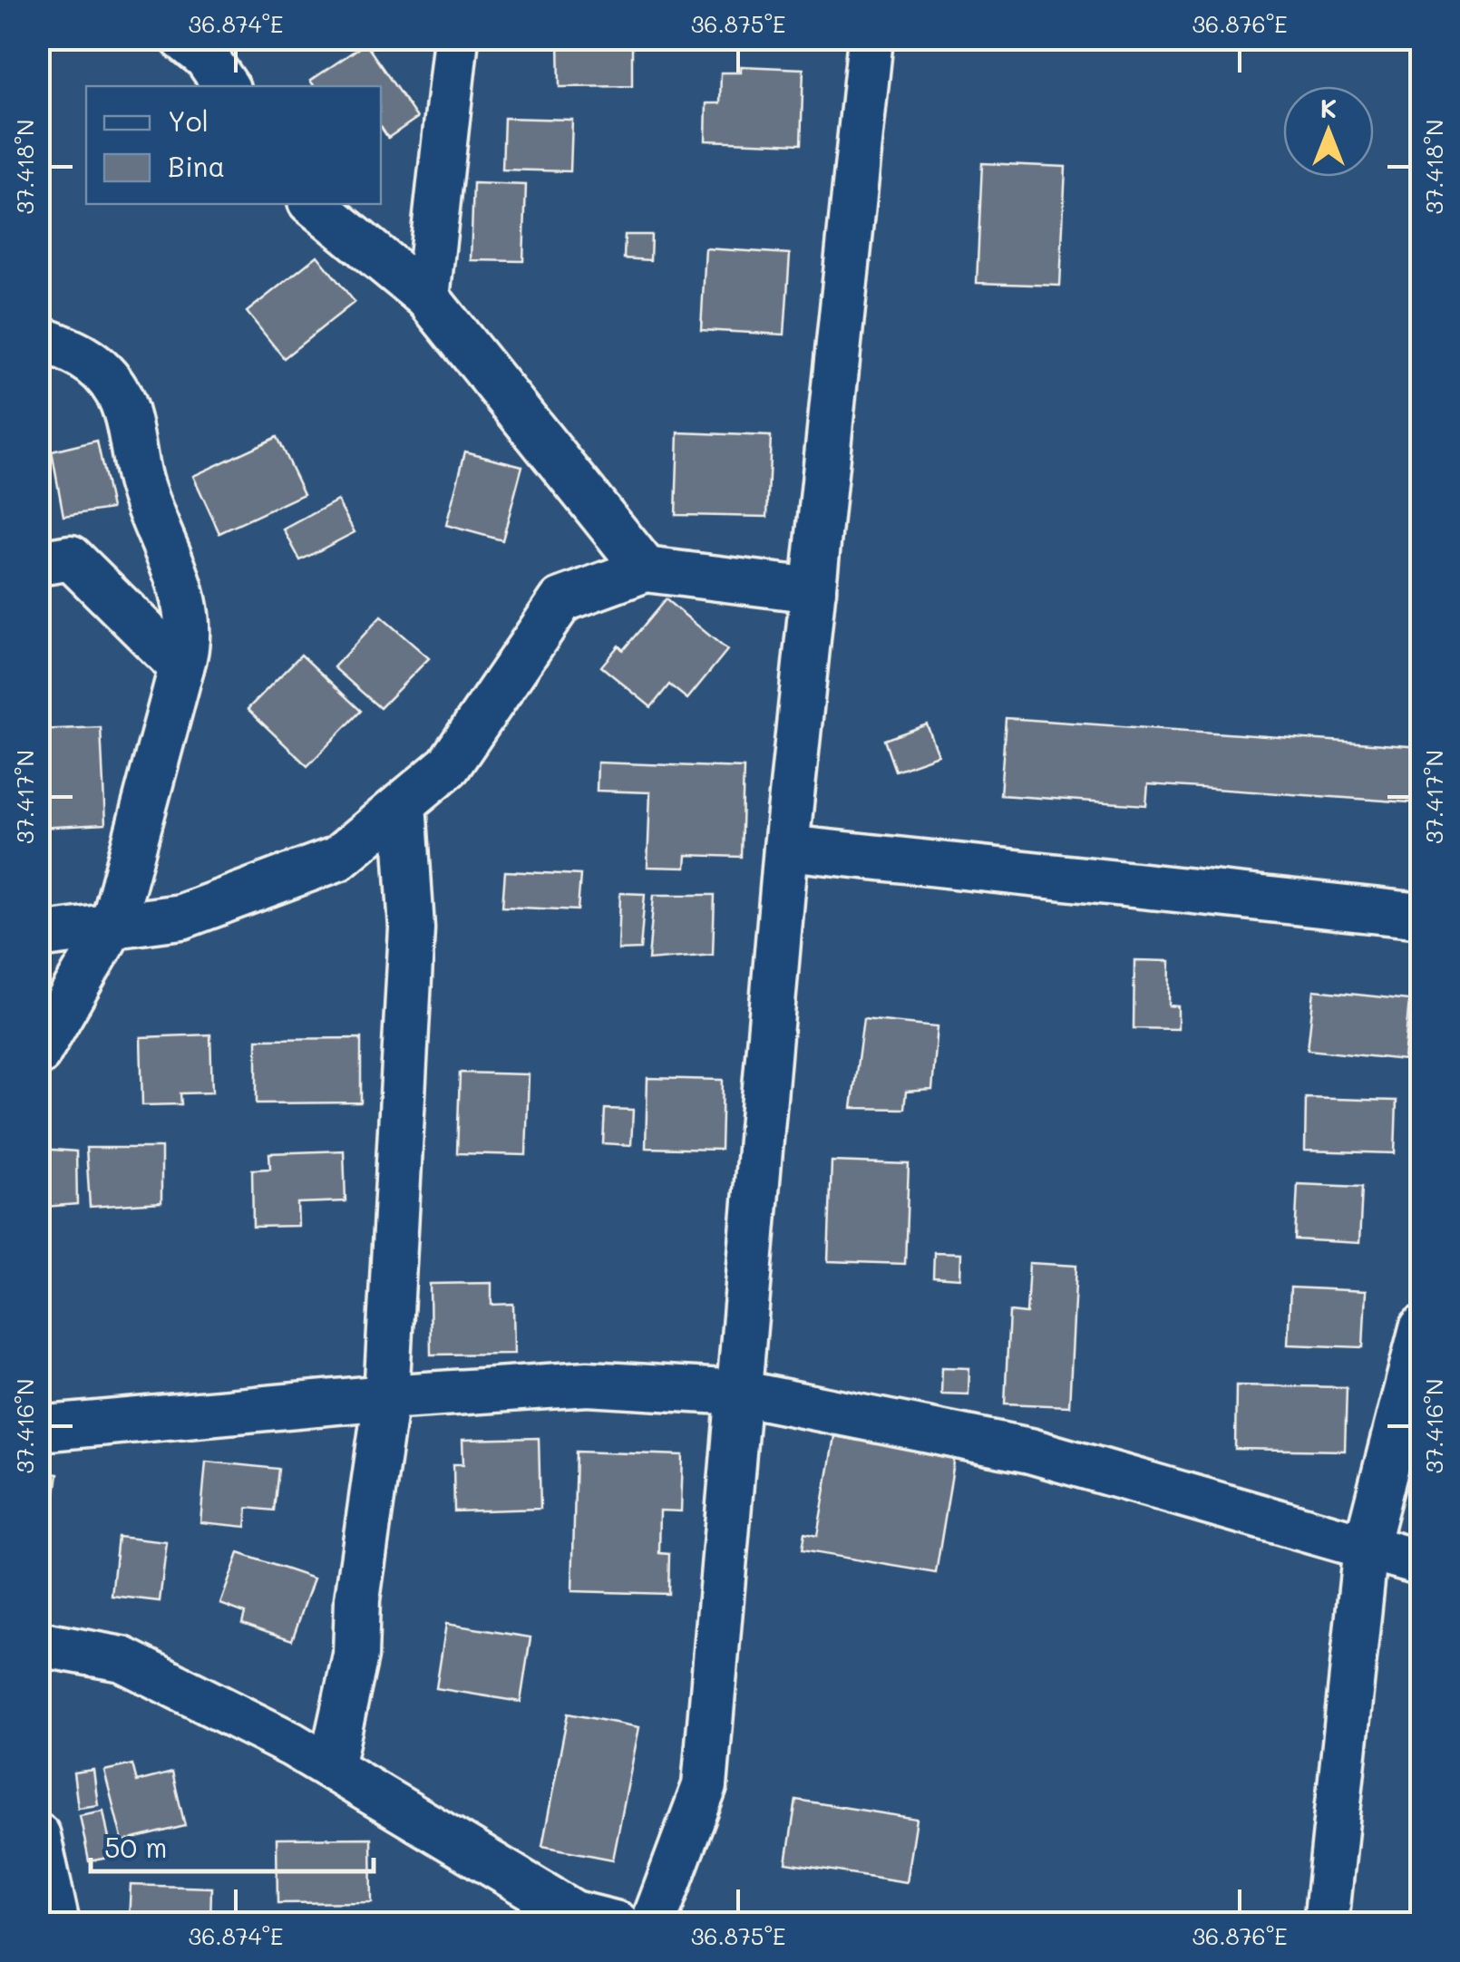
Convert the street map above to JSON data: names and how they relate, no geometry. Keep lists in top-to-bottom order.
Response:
{
  "legend": ["Yol", "Bina"],
  "scale_bar": "50 m",
  "north": "top",
  "coordinates": [
    "36.874°E",
    "36.875°E",
    "36.876°E",
    "37.418°N",
    "37.417°N",
    "37.416°N"
  ]
}
